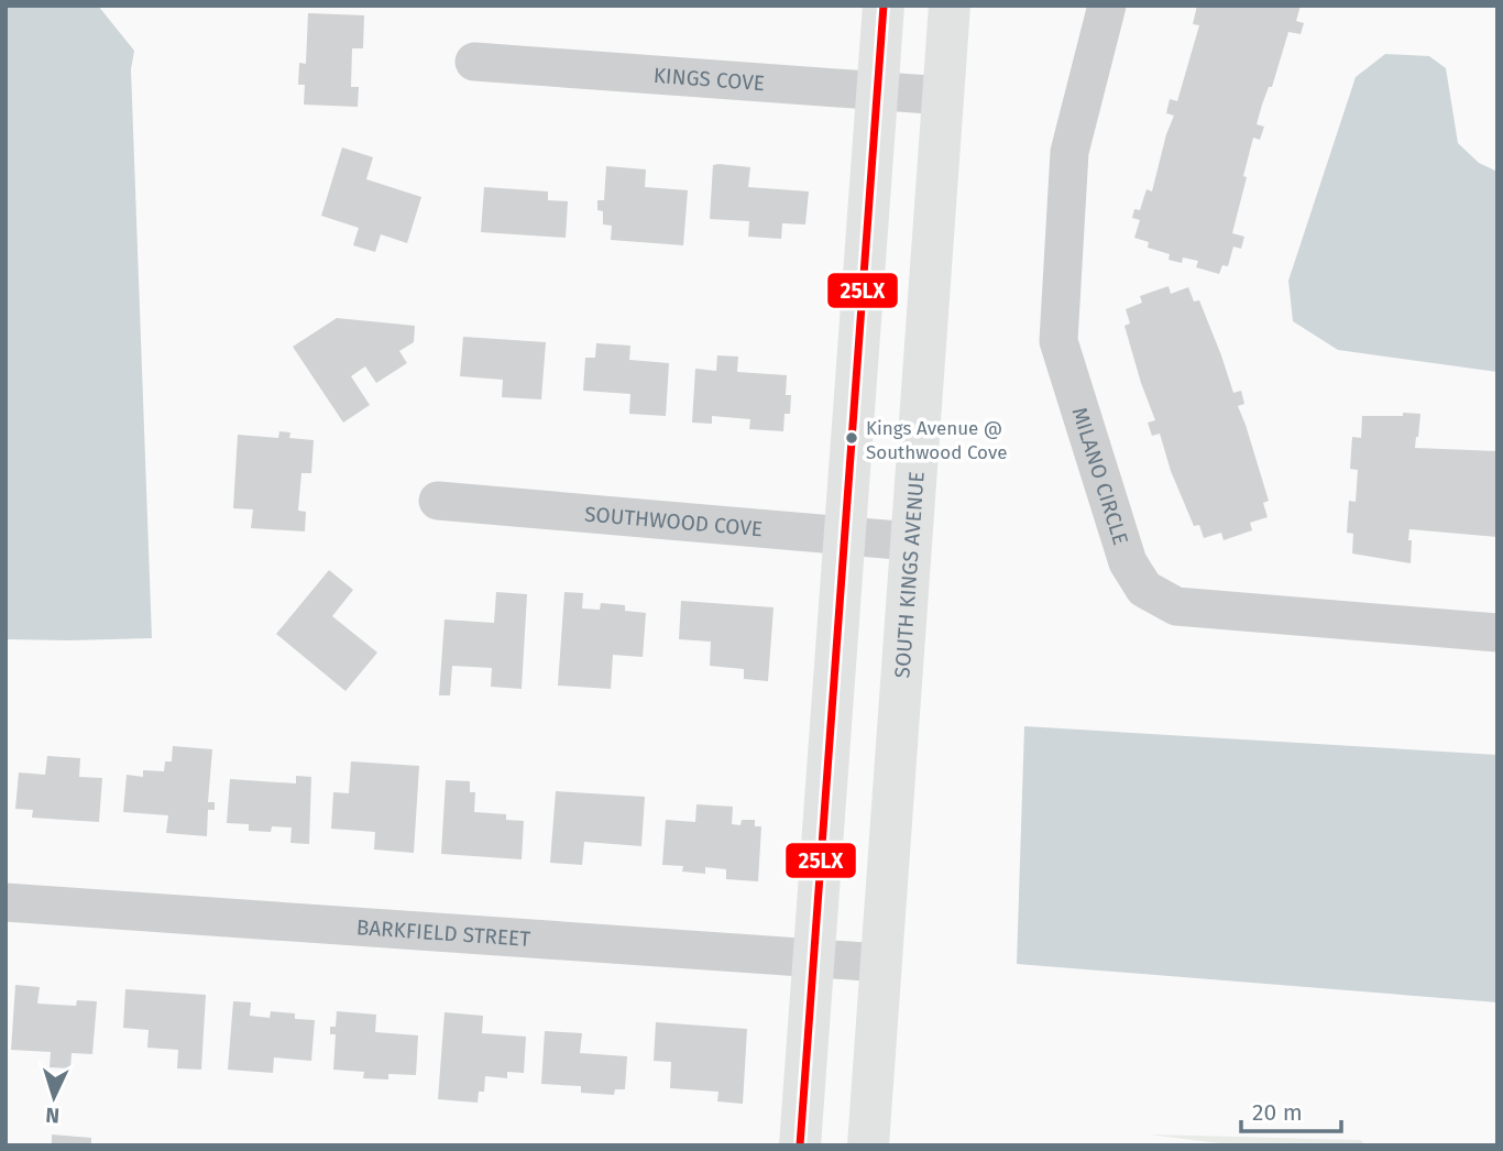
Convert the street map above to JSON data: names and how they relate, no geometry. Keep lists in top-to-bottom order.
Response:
{
  "streets": {
    "main road": ["SOUTH KINGS AVENUE"],
    "street": [
      "KINGS COVE",
      "MILANO CIRCLE",
      "SOUTHWOOD COVE",
      "BARKFIELD STREET"
    ]
  },
  "crossings": [
    ["KINGS COVE", "SOUTH KINGS AVENUE"],
    ["SOUTHWOOD COVE", "SOUTH KINGS AVENUE"],
    ["SOUTH KINGS AVENUE", "BARKFIELD STREET"]
  ],
  "places": ["Kings Avenue @ Southwood Cove"],
  "lines": ["transit line 25LX"],
  "scale_bar": "20 m",
  "north": "bottom"
}
